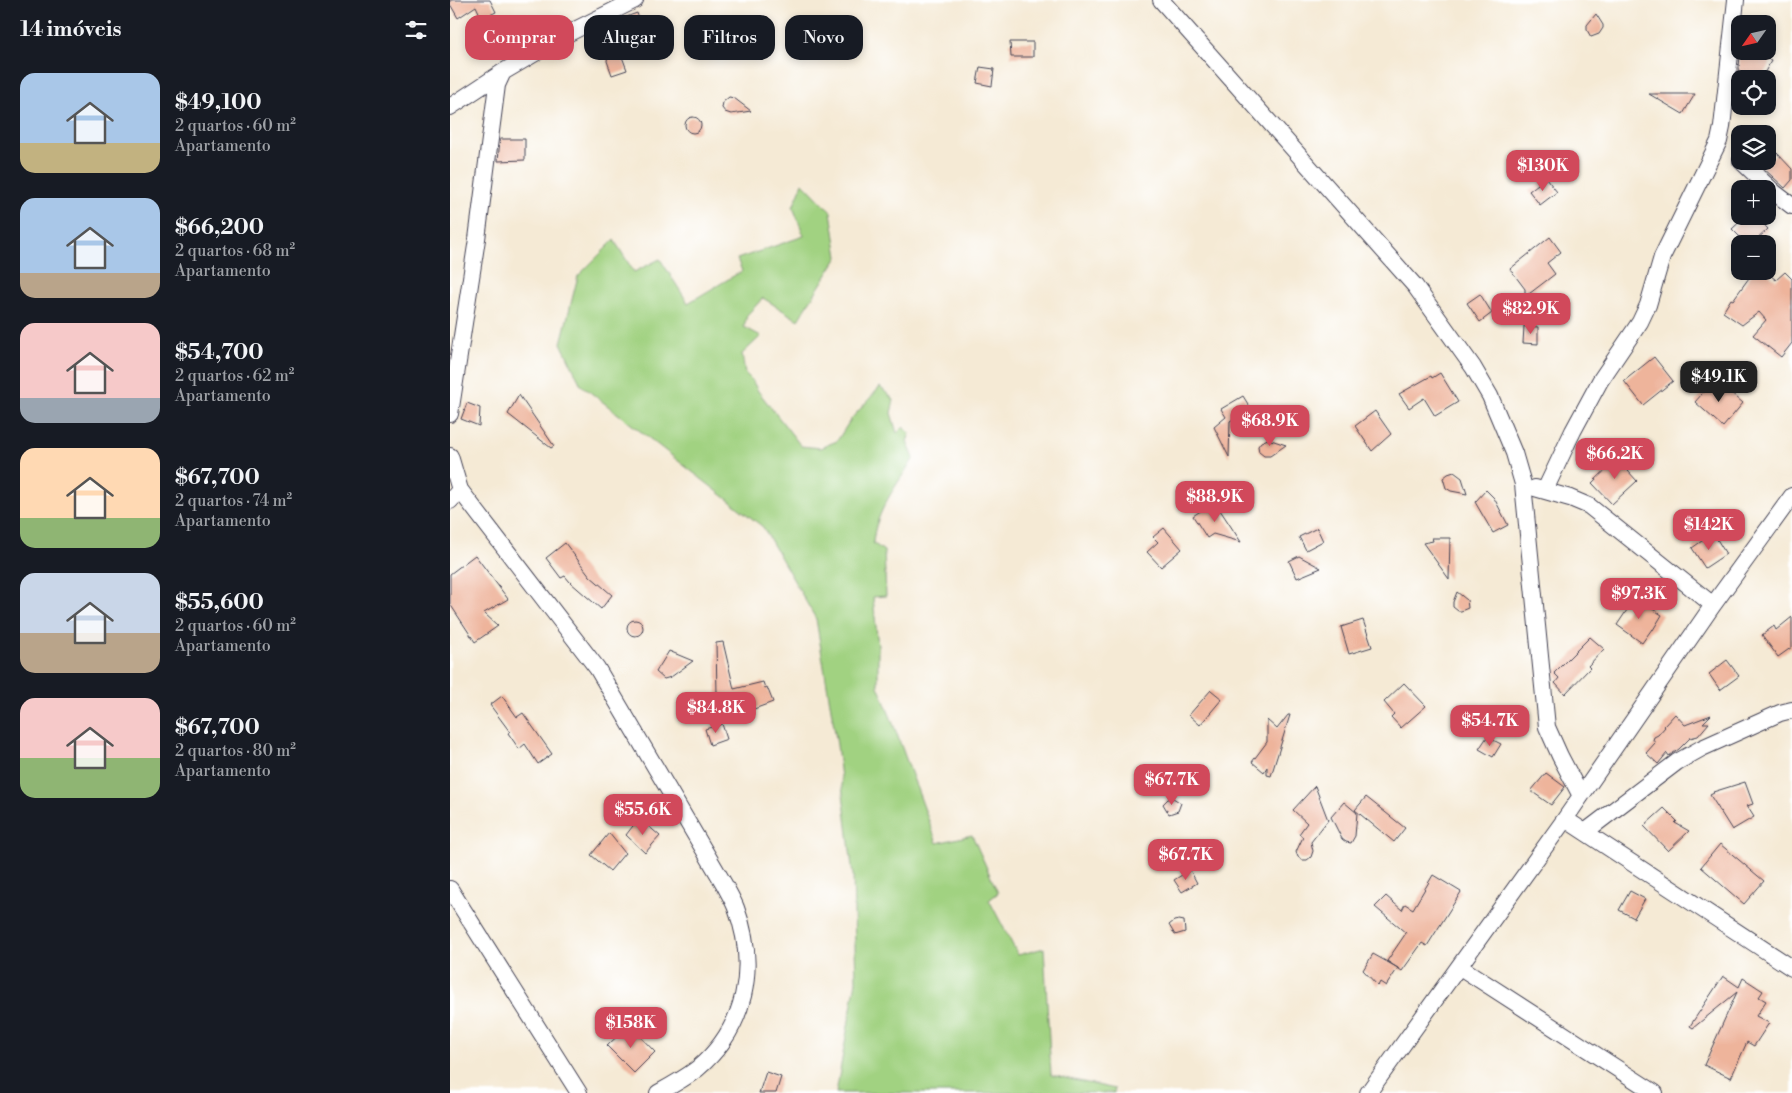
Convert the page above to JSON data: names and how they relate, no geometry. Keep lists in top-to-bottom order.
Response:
{
  "north": "bottom left",
  "page": {
    "heading": "14 imóveis",
    "map_buttons": ["+", "−"],
    "chip": [
      "Comprar",
      "Alugar",
      "Filtros",
      "Novo"
    ],
    "list": [
      {
        "name": "$49,100",
        "note": "2 quartos · 60 m² · Apartamento"
      },
      {
        "name": "$66,200",
        "note": "2 quartos · 68 m² · Apartamento"
      },
      {
        "name": "$54,700",
        "note": "2 quartos · 62 m² · Apartamento"
      },
      {
        "name": "$67,700",
        "note": "2 quartos · 74 m² · Apartamento"
      },
      {
        "name": "$55,600",
        "note": "2 quartos · 60 m² · Apartamento"
      },
      {
        "name": "$67,700",
        "note": "2 quartos · 80 m² · Apartamento"
      }
    ],
    "price": [
      "$130K",
      "$82.9K",
      "$49.1K",
      "$68.9K",
      "$66.2K",
      "$88.9K",
      "$142K",
      "$97.3K",
      "$84.8K",
      "$54.7K",
      "$67.7K",
      "$55.6K",
      "$67.7K",
      "$158K"
    ]
  }
}
